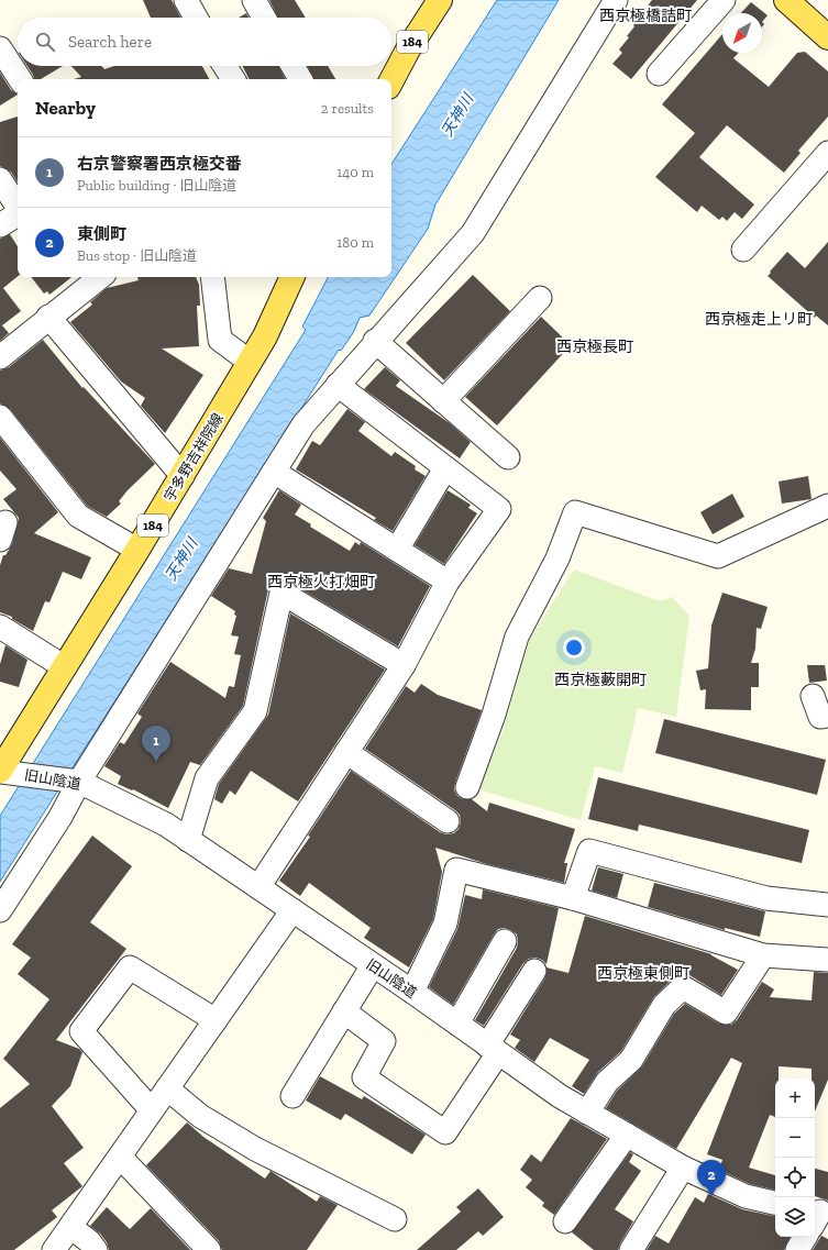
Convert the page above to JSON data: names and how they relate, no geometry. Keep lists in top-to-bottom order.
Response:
{
  "streets": {
    "main road": ["184", "宇多野吉祥院線"],
    "street": ["旧山陰道"]
  },
  "crossings": [
    ["宇多野吉祥院線", "旧山陰道"]
  ],
  "districts": [
    "西京極橋詰町",
    "西京極走上リ町",
    "西京極長町",
    "西京極火打畑町",
    "西京極藪開町",
    "西京極東側町"
  ],
  "water": ["天神川"],
  "north": "bottom left",
  "page": {
    "search": "Search here",
    "heading": ["Nearby", "2 results"],
    "list": [
      {
        "mark": "1",
        "name": "右京警察署西京極交番",
        "note": "Public building · 旧山陰道",
        "value": "140 m"
      },
      {
        "mark": "2",
        "name": "東側町",
        "note": "Bus stop · 旧山陰道",
        "value": "180 m"
      }
    ],
    "pins": ["1", "2"],
    "map_buttons": ["+", "−"]
  }
}
